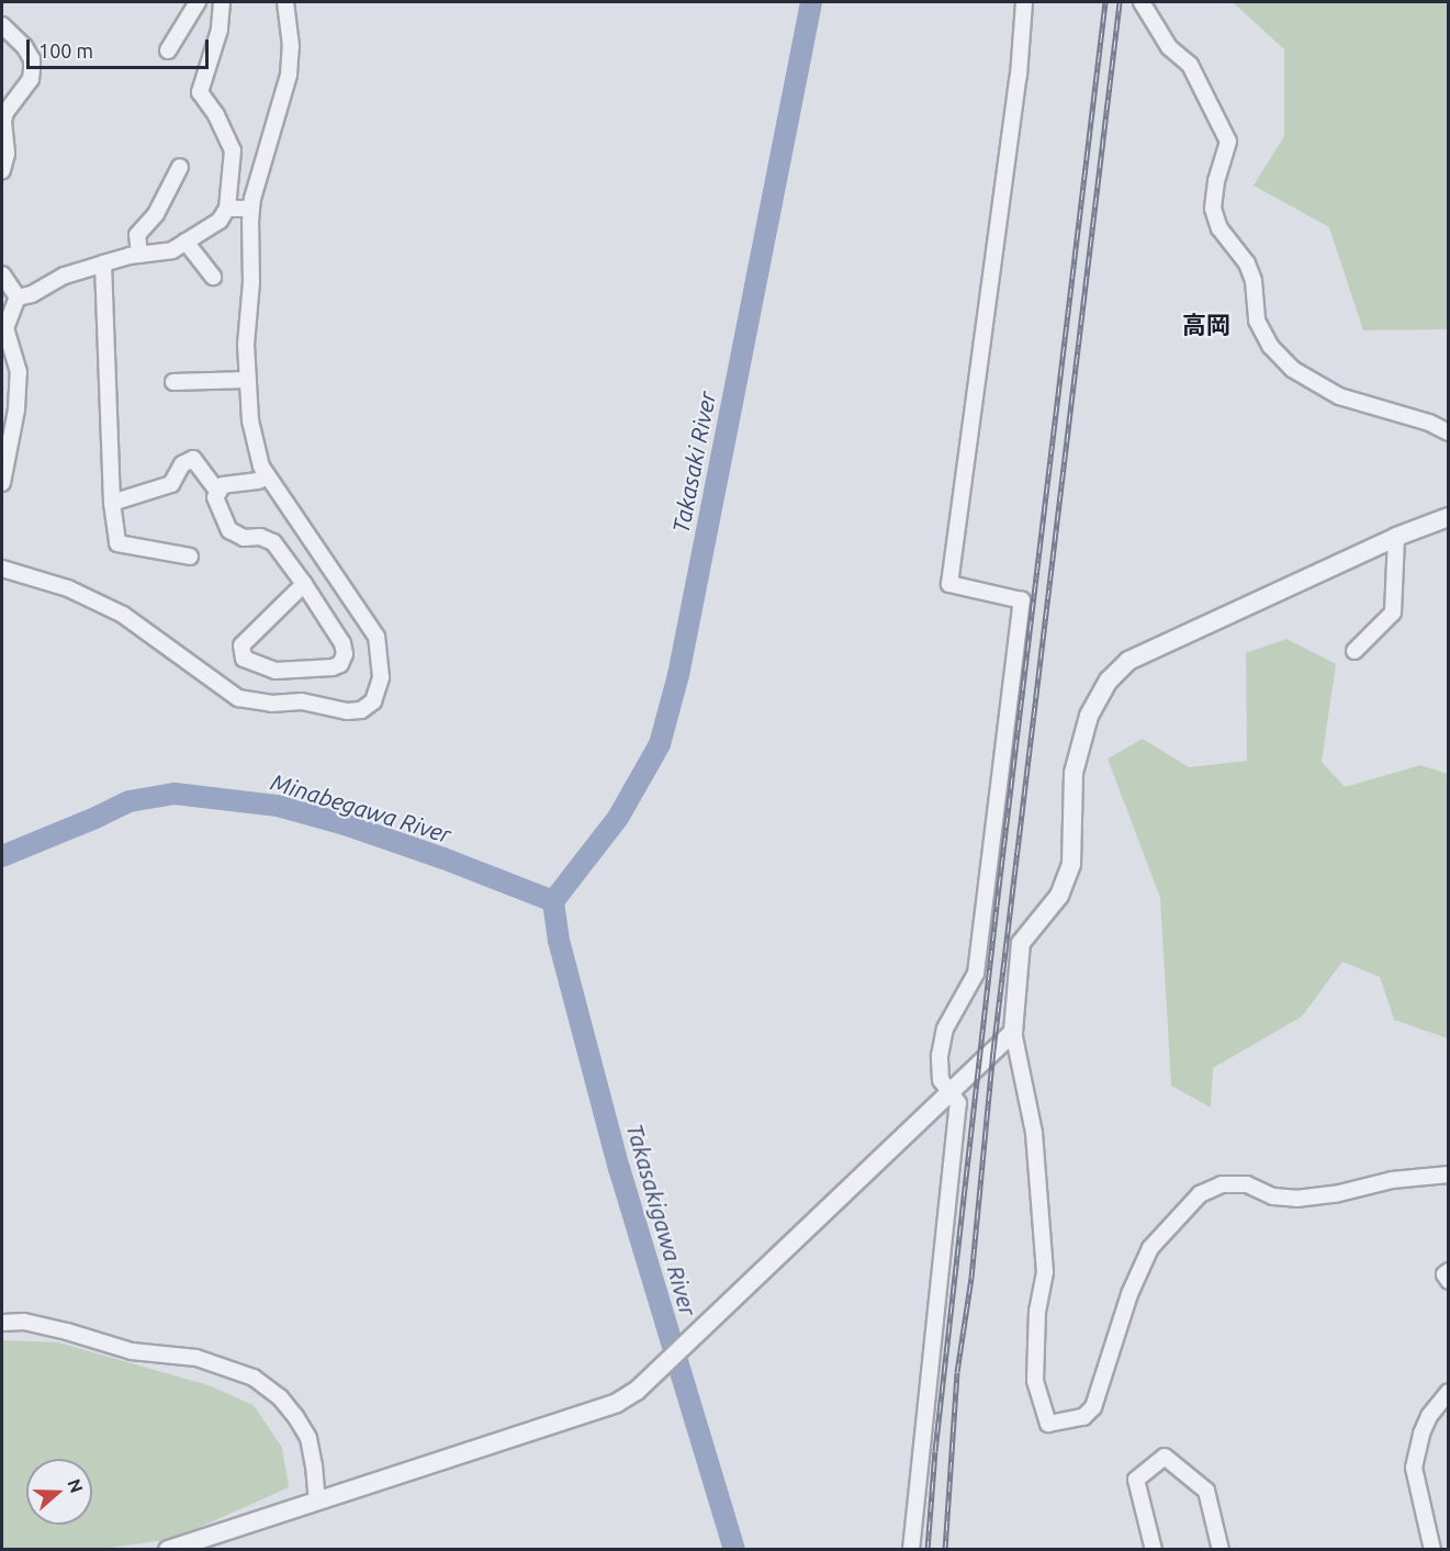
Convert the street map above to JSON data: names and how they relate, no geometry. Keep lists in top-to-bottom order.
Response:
{
  "districts": ["高岡"],
  "water": ["Takasaki River", "Minabegawa River", "Takasakigawa River"],
  "scale_bar": "100 m",
  "north": "right"
}
